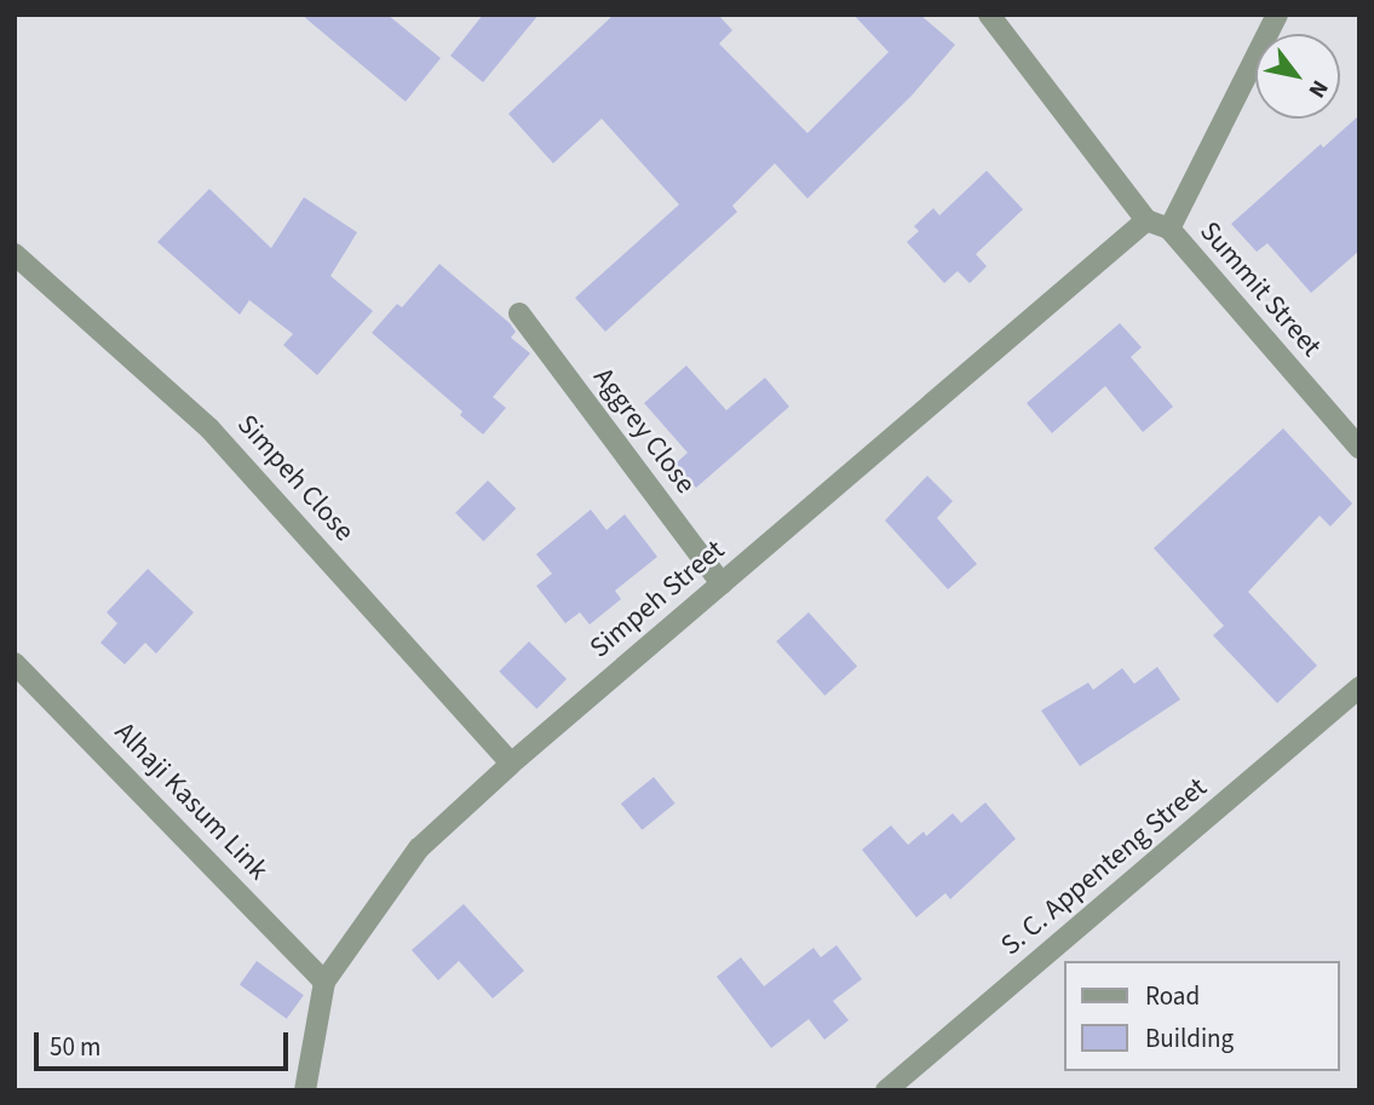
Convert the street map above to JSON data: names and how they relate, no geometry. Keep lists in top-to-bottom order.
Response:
{
  "streets": {
    "street": [
      "Summit Street",
      "Aggrey Close",
      "Simpeh Close",
      "Simpeh Street",
      "Alhaji Kasum Link",
      "S. C. Appenteng Street"
    ]
  },
  "crossings": [
    ["Summit Street", "Simpeh Street"],
    ["Aggrey Close", "Simpeh Street"],
    ["Simpeh Close", "Simpeh Street"],
    ["Simpeh Street", "Alhaji Kasum Link"]
  ],
  "legend": ["Road", "Building"],
  "scale_bar": "50 m",
  "north": "bottom right"
}
